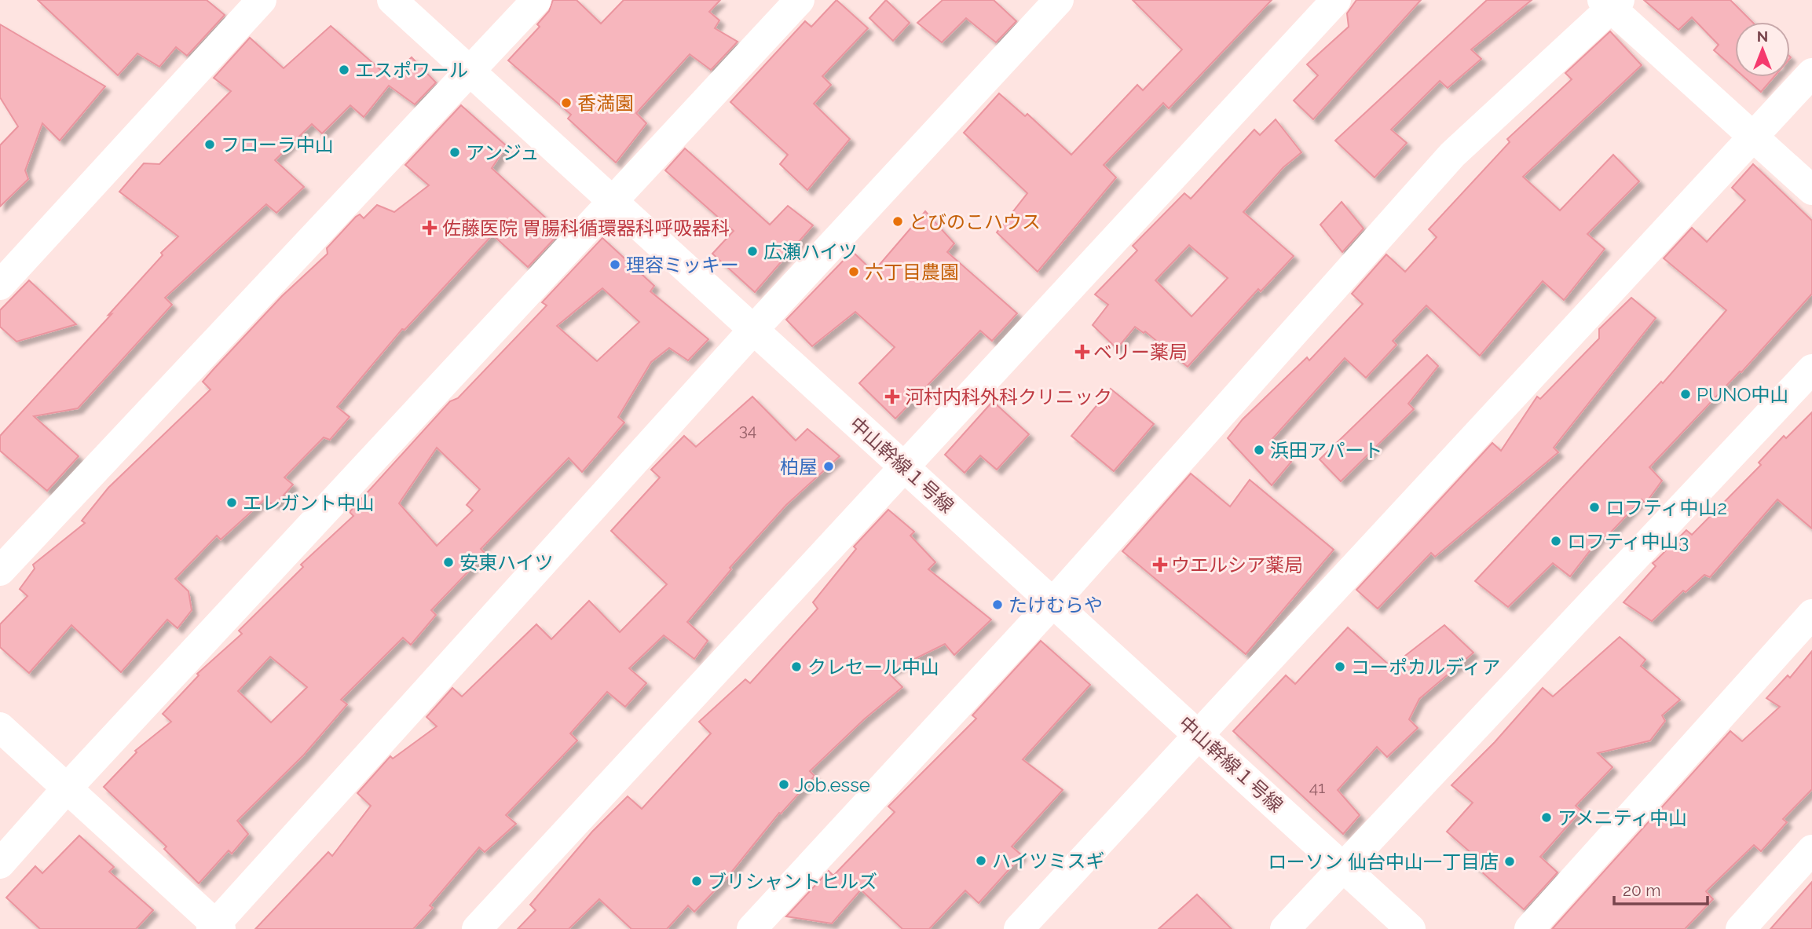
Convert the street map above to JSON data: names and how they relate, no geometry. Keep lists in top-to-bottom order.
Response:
{
  "streets": {
    "street": ["中山幹線１号線"]
  },
  "places": {
    "other": [
      "エスポワール",
      "香満園",
      "フローラ中山",
      "アンジュ",
      "とびのこハウス",
      "広瀬ハイツ",
      "理容ミッキー",
      "六丁目農園",
      "PUNO中山",
      "浜田アパート",
      "柏屋",
      "エレガント中山",
      "ロフティ中山2",
      "ロフティ中山3",
      "安東ハイツ",
      "たけむらや",
      "クレセール中山",
      "コーポカルディア",
      "Job.esse",
      "アメニティ中山",
      "ハイツミスギ",
      "ローソン 仙台中山一丁目店",
      "ブリシャントヒルズ"
    ],
    "health": [
      "佐藤医院 胃腸科循環器科呼吸器科",
      "ベリー薬局",
      "河村内科外科クリニック",
      "ウエルシア薬局"
    ]
  },
  "house_numbers": ["34", "41"],
  "scale_bar": "20 m",
  "north": "top"
}
